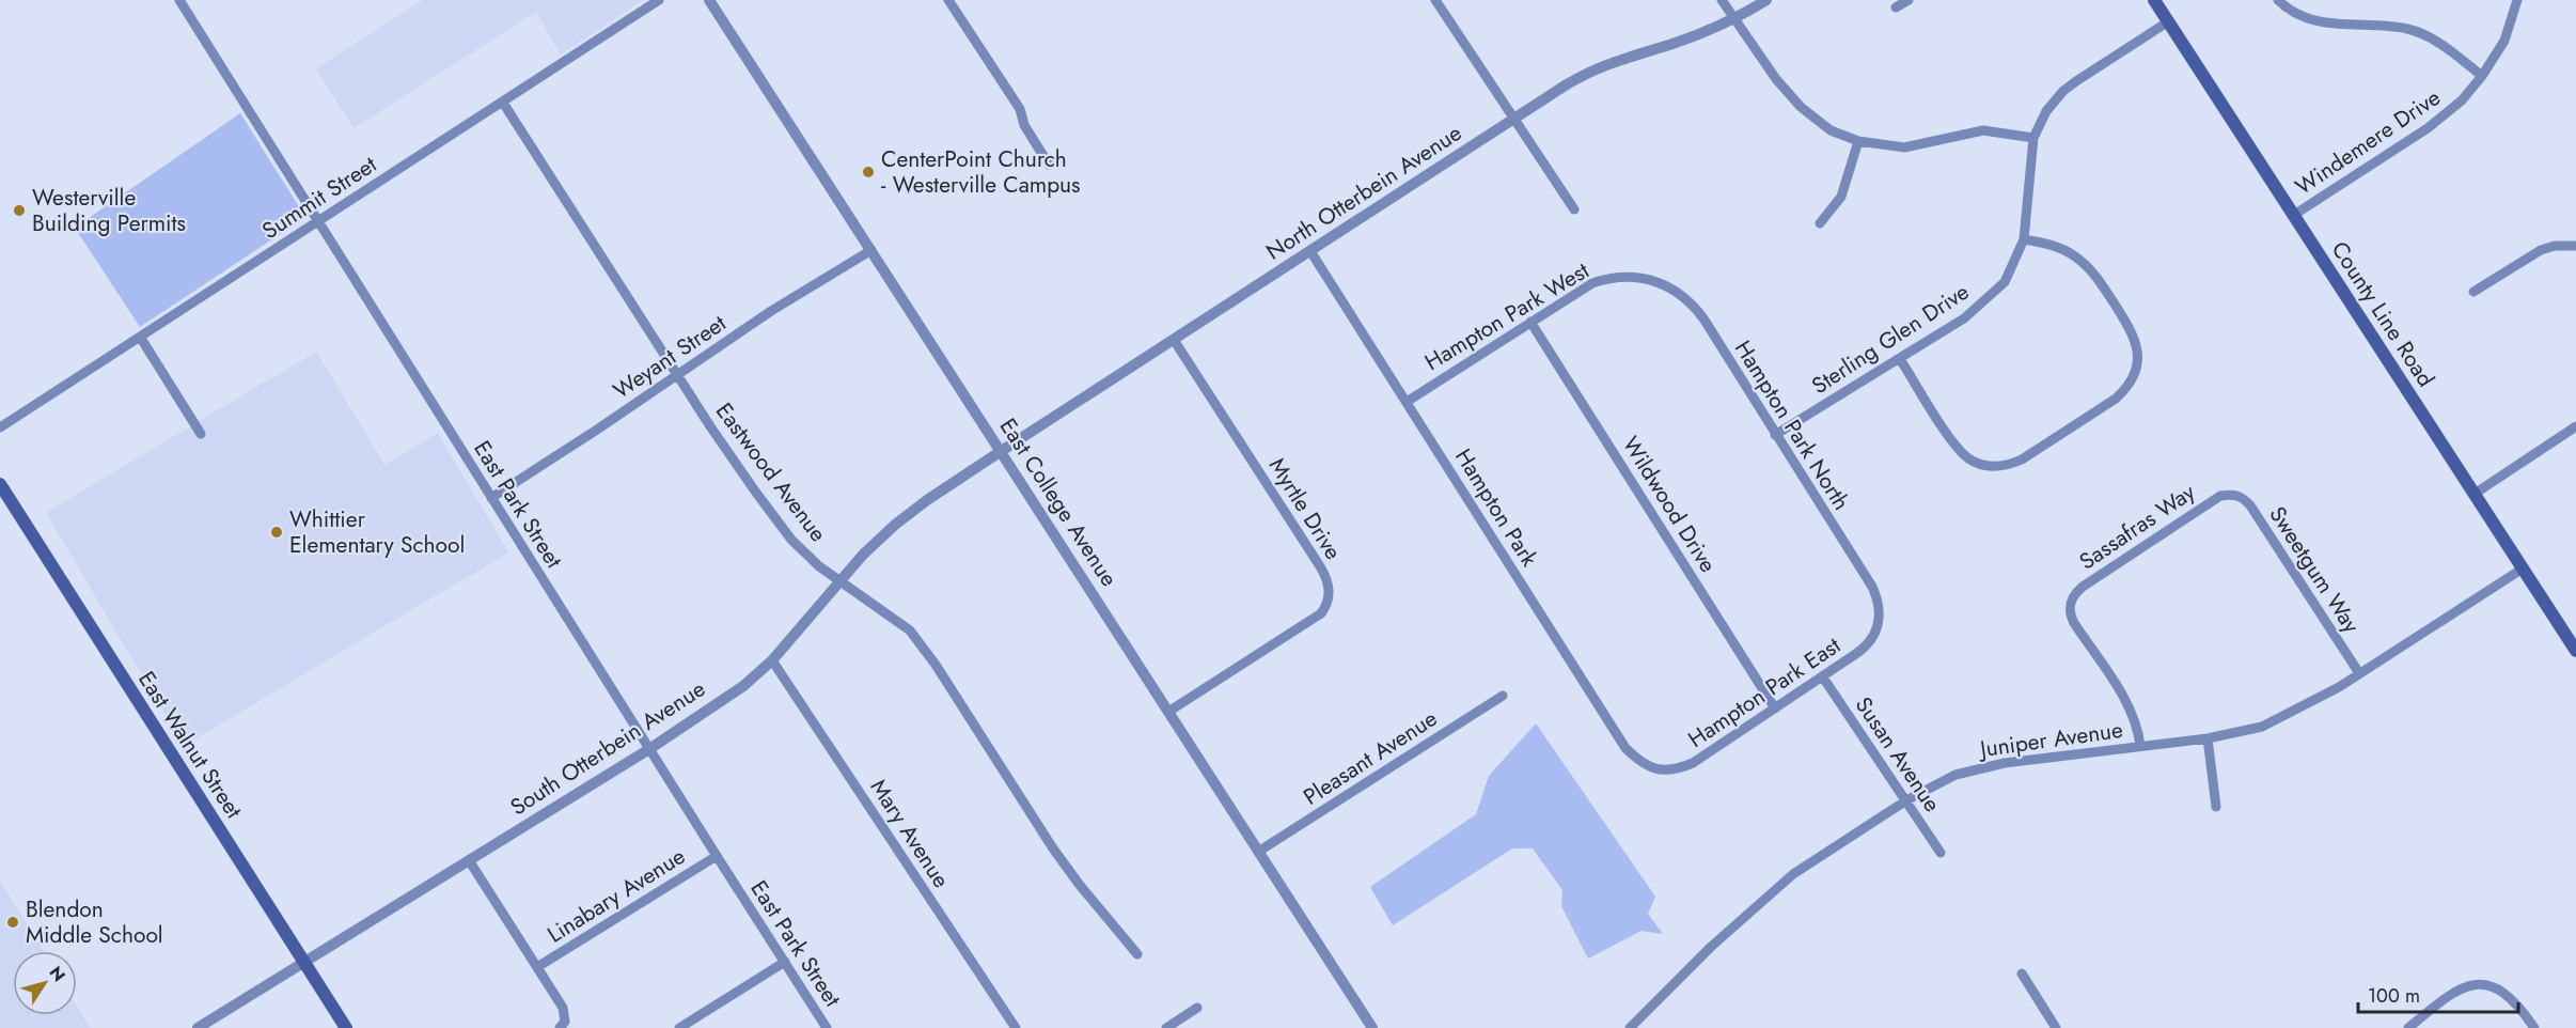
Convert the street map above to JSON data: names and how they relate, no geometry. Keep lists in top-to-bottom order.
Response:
{
  "streets": {
    "main road": ["County Line Road", "East Walnut Street"],
    "street": [
      "Windemere Drive",
      "North Otterbein Avenue",
      "Summit Street",
      "Hampton Park West",
      "Sterling Glen Drive",
      "Weyant Street",
      "Hampton Park North",
      "Eastwood Avenue",
      "East College Avenue",
      "East Park Street",
      "Wildwood Drive",
      "Hampton Park",
      "Myrtle Drive",
      "Sassafras Way",
      "Sweetgum Way",
      "Hampton Park East",
      "Juniper Avenue",
      "South Otterbein Avenue",
      "Susan Avenue",
      "Pleasant Avenue",
      "Mary Avenue",
      "Linabary Avenue"
    ]
  },
  "crossings": [
    ["Windemere Drive", "County Line Road"],
    ["North Otterbein Avenue", "East College Avenue"],
    ["North Otterbein Avenue", "Hampton Park"],
    ["North Otterbein Avenue", "Myrtle Drive"],
    ["North Otterbein Avenue", "South Otterbein Avenue"],
    ["Summit Street", "Eastwood Avenue"],
    ["Summit Street", "East Park Street"],
    ["County Line Road", "Sterling Glen Drive"],
    ["County Line Road", "Juniper Avenue"],
    ["Hampton Park West", "Hampton Park North"],
    ["Hampton Park West", "Wildwood Drive"],
    ["Hampton Park West", "Hampton Park"],
    ["Sterling Glen Drive", "Hampton Park North"],
    ["Weyant Street", "Eastwood Avenue"],
    ["Weyant Street", "East College Avenue"],
    ["Weyant Street", "East Park Street"],
    ["Hampton Park North", "Hampton Park East"],
    ["Eastwood Avenue", "South Otterbein Avenue"],
    ["East College Avenue", "Myrtle Drive"],
    ["East College Avenue", "South Otterbein Avenue"],
    ["East College Avenue", "Pleasant Avenue"],
    ["East Park Street", "South Otterbein Avenue"],
    ["East Park Street", "Linabary Avenue"],
    ["Wildwood Drive", "Hampton Park East"],
    ["Hampton Park", "Hampton Park East"],
    ["Sassafras Way", "Sweetgum Way"],
    ["Sassafras Way", "Juniper Avenue"],
    ["Sweetgum Way", "Juniper Avenue"],
    ["Hampton Park East", "Susan Avenue"],
    ["Juniper Avenue", "Susan Avenue"],
    ["East Walnut Street", "South Otterbein Avenue"],
    ["South Otterbein Avenue", "Mary Avenue"]
  ],
  "places": [
    "CenterPoint Church - Westerville Campus",
    "Westerville Building Permits",
    "Whittier Elementary School",
    "Blendon Middle School"
  ],
  "scale_bar": "100 m",
  "north": "top right"
}
